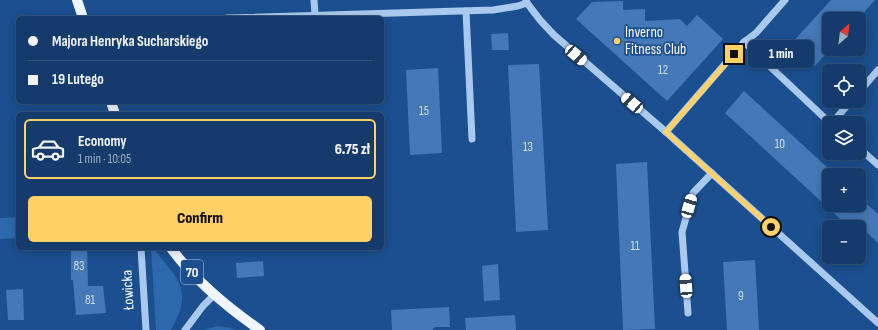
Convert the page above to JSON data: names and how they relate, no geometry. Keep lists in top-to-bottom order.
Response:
{
  "streets": {
    "main road": ["70"],
    "street": ["Łowicka"]
  },
  "places": ["Inverno Fitness Club"],
  "house_numbers": [
    "12",
    "15",
    "10",
    "13",
    "11",
    "83",
    "9",
    "81"
  ],
  "north": "top right",
  "page": {
    "map_buttons": ["+", "−"],
    "banner": ["Majora Henryka Sucharskiego", "19 Lutego"],
    "bubble": "1 min",
    "list": [
      {
        "name": "Economy",
        "note": "1 min · 10:05",
        "value": "6.75 zł"
      }
    ],
    "buttons": "Confirm"
  }
}
